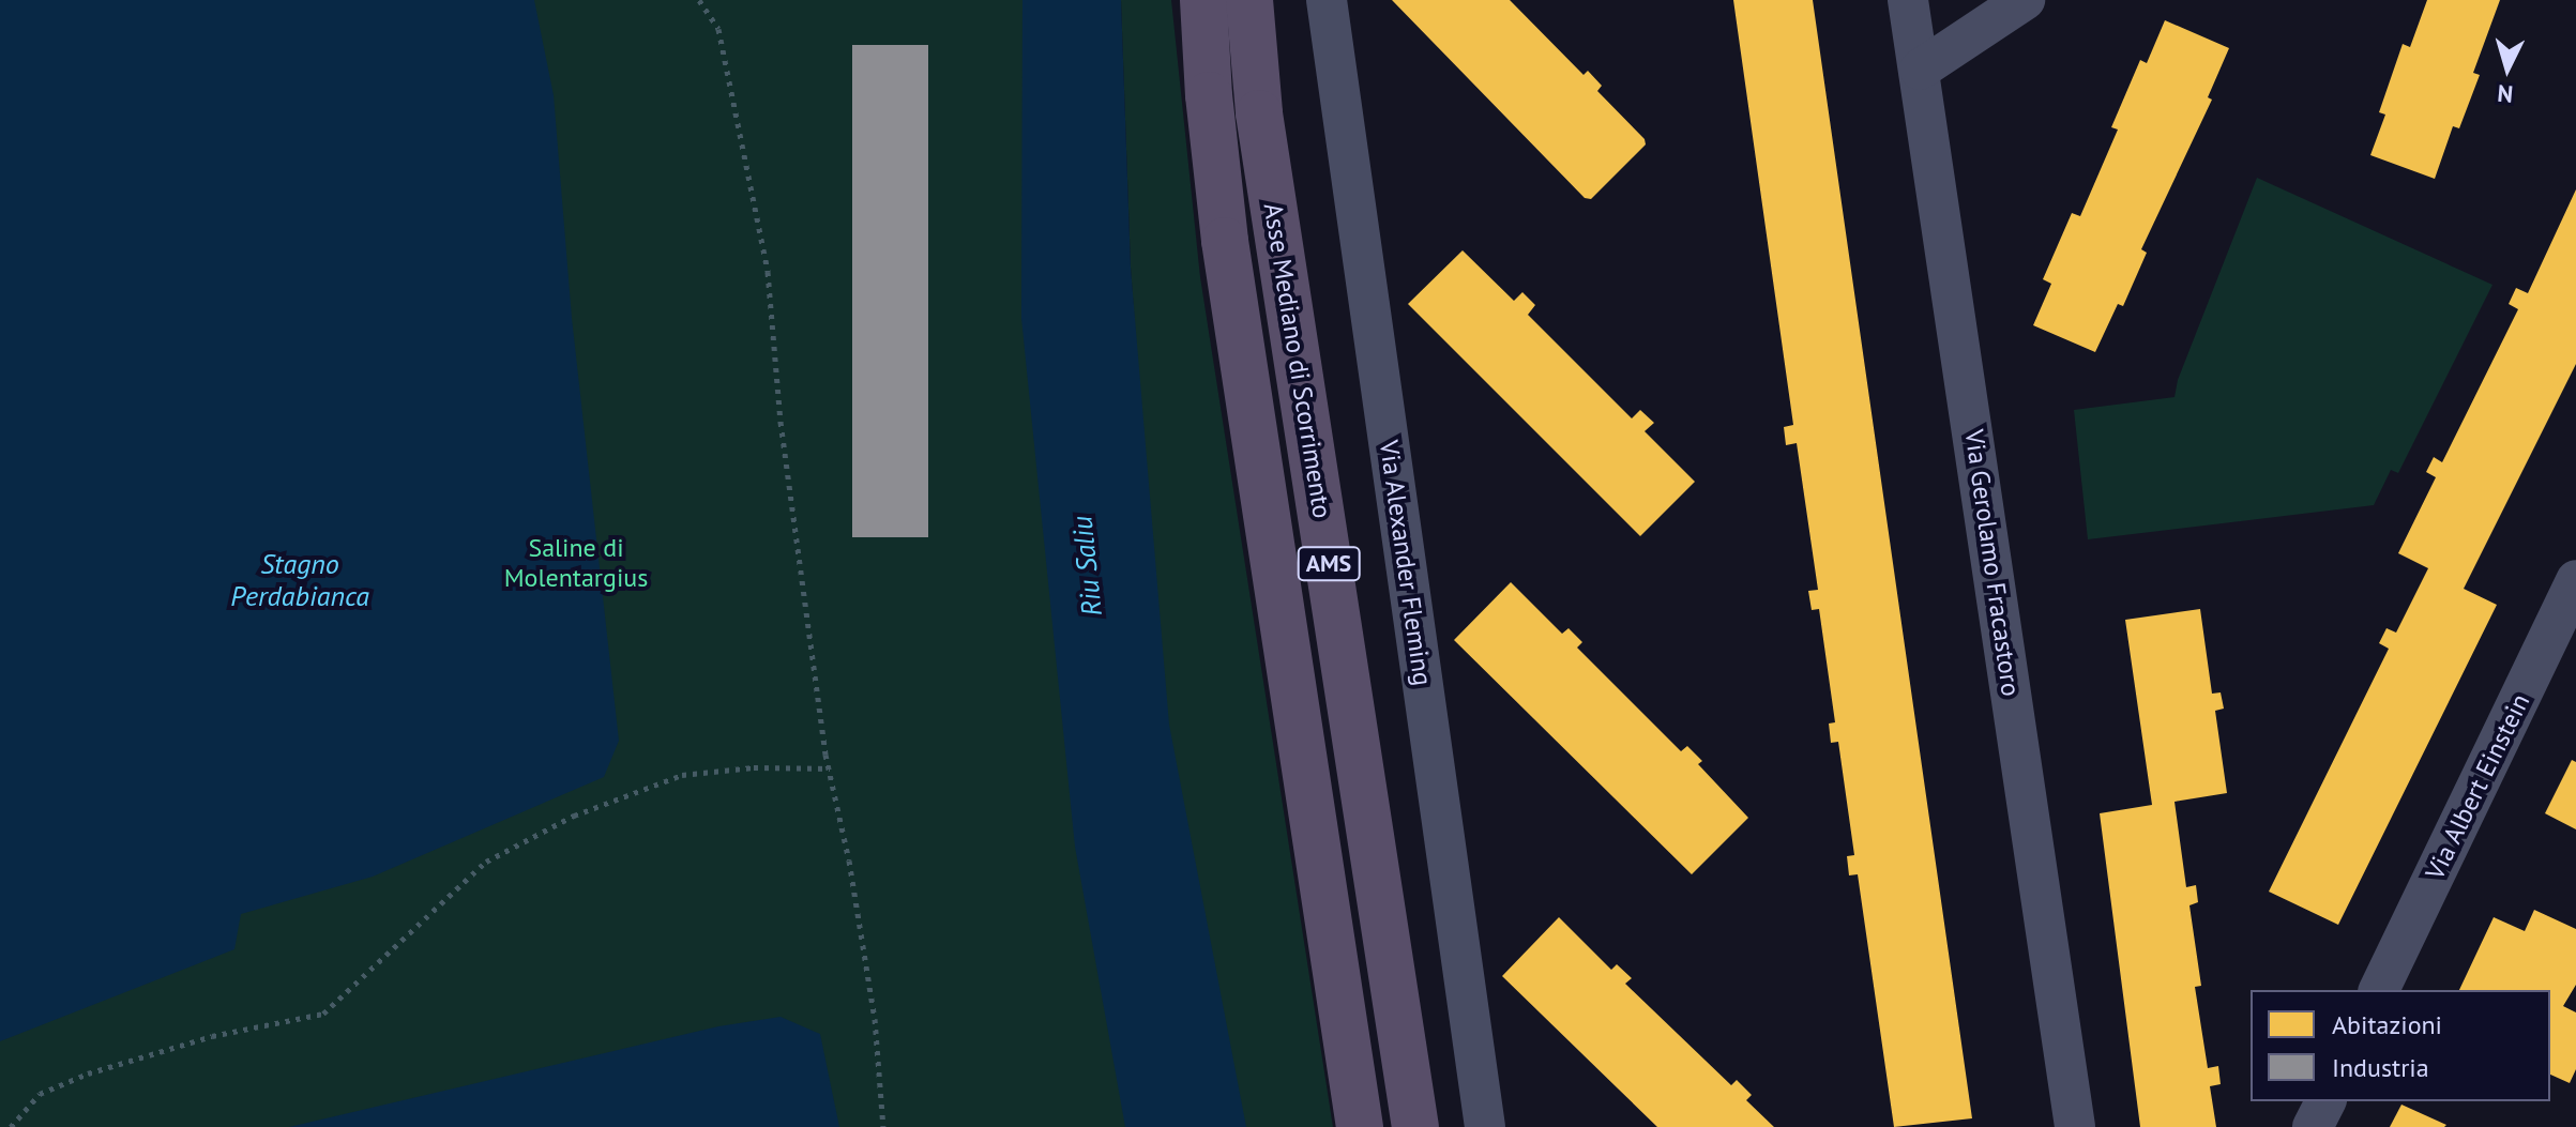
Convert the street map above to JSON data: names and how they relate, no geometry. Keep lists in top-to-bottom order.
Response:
{
  "streets": {
    "highway": ["Asse Mediano di Scorrimento", "AMS"],
    "street": ["Via Alexander Fleming", "Via Gerolamo Fracastoro", "Via Albert Einstein"]
  },
  "water": ["Stagno Perdabianca", "Riu Saliu"],
  "parks": ["Saline di Molentargius"],
  "legend": ["Abitazioni", "Industria"],
  "north": "bottom"
}
